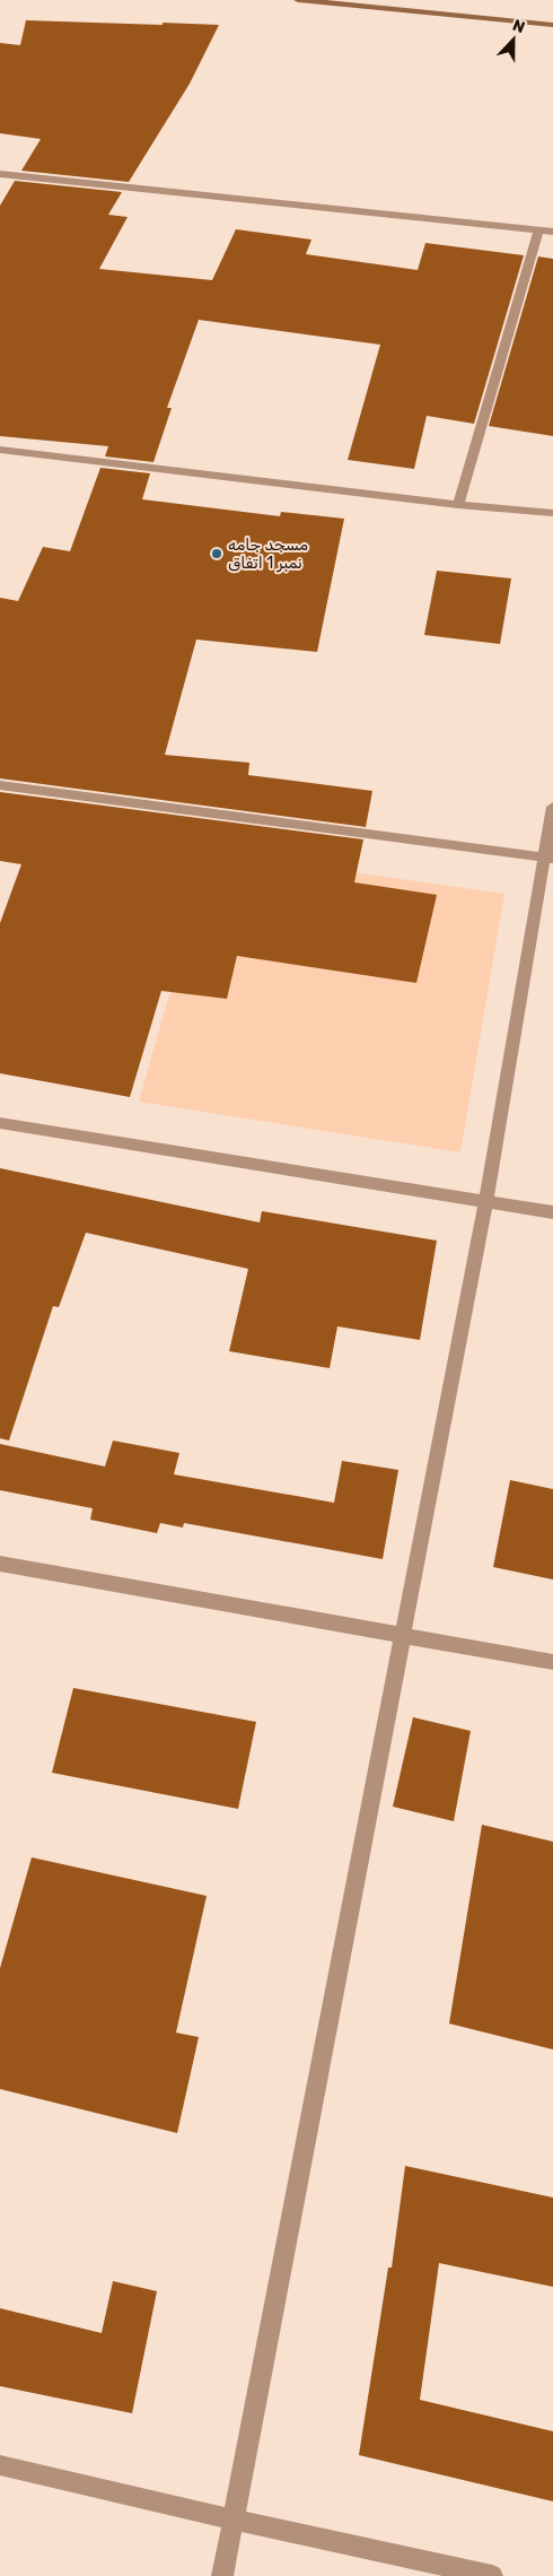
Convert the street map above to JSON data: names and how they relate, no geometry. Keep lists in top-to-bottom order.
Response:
{
  "places": ["مسجد جامه نمبر 1 اتفاق"],
  "north": "top"
}
